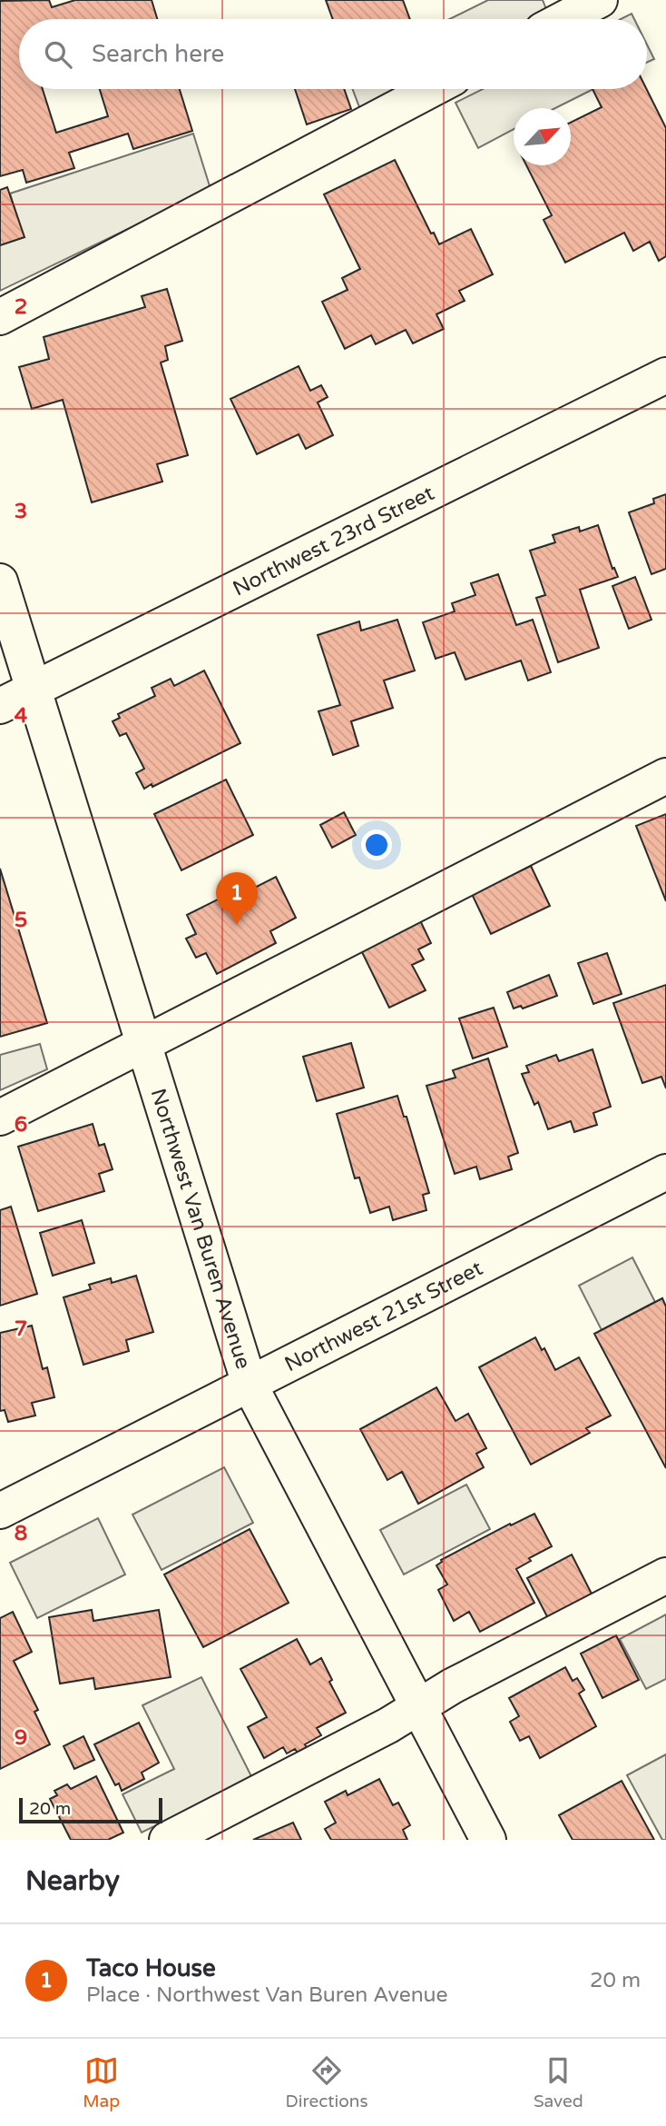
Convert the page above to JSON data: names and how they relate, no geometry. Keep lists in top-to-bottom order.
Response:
{
  "streets": {
    "street": ["Northwest 23rd Street", "Northwest Van Buren Avenue", "Northwest 21st Street"]
  },
  "crossings": [
    ["Northwest 23rd Street", "Northwest Van Buren Avenue"],
    ["Northwest Van Buren Avenue", "Northwest 21st Street"]
  ],
  "scale_bar": "20 m",
  "north": "top right",
  "page": {
    "search": "Search here",
    "pins": "1",
    "scale": "20 m",
    "heading": "Nearby",
    "list": [
      {
        "mark": "1",
        "name": "Taco House",
        "note": "Place · Northwest Van Buren Avenue",
        "value": "20 m"
      }
    ],
    "nav": ["Map", "Directions", "Saved"]
  },
  "grid": {
    "rows": [
      "2",
      "3",
      "4",
      "5",
      "6",
      "7",
      "8",
      "9"
    ]
  }
}
